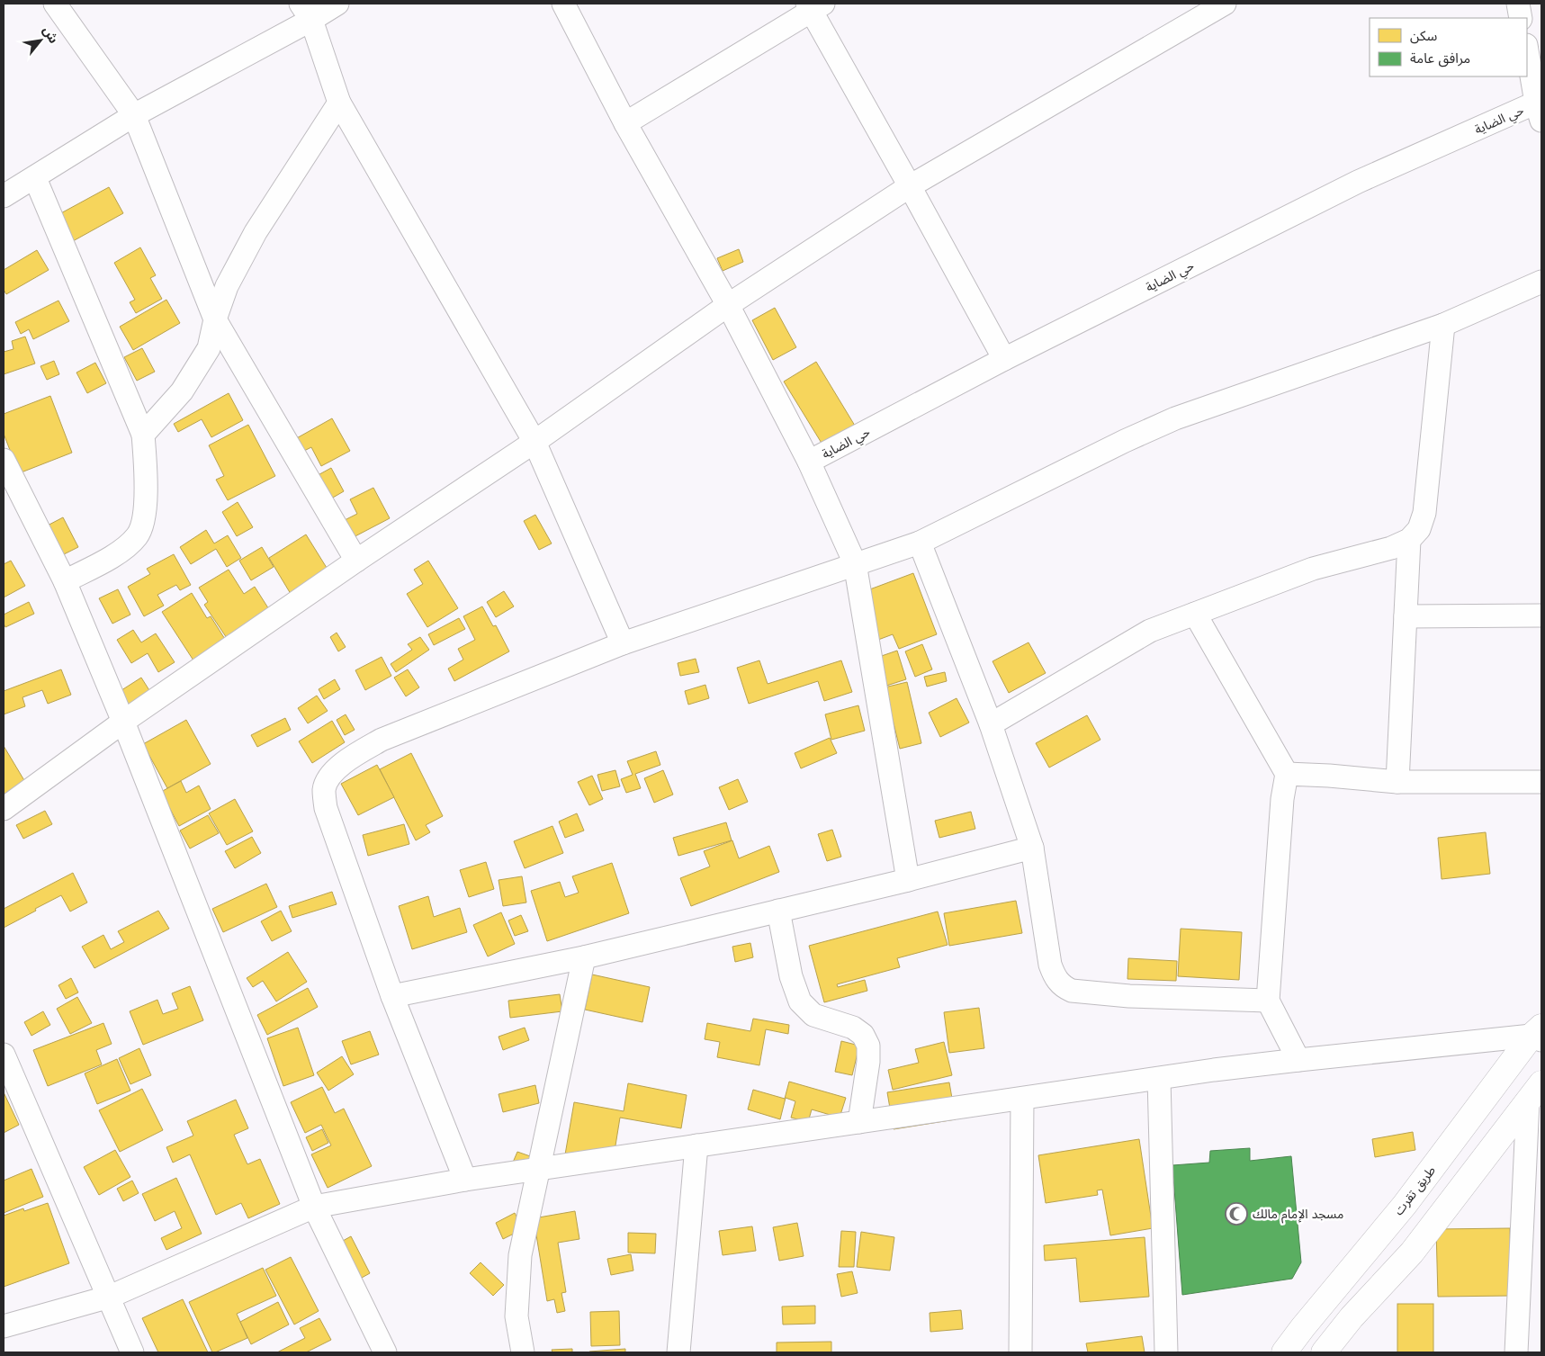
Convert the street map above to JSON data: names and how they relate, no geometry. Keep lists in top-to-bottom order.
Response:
{
  "streets": {
    "main road": ["طريق تقرت"],
    "street": ["حي الضاية"]
  },
  "places": {
    "mosque": ["مسجد الإمام مالك"]
  },
  "legend": ["سكن", "مرافق عامة"],
  "north": "top right"
}
